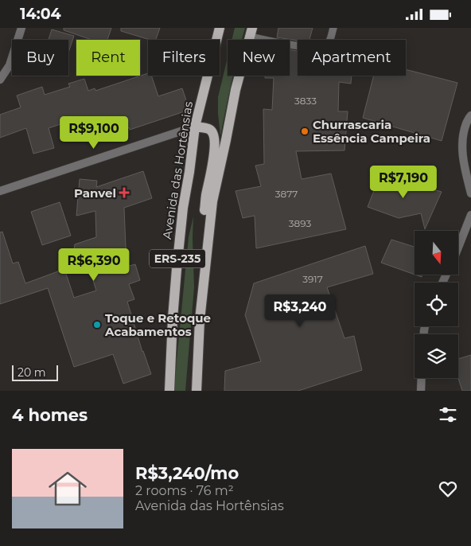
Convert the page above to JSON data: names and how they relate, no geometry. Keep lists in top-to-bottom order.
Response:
{
  "streets": {
    "main road": ["Avenida das Hortênsias", "ERS-235"]
  },
  "places": {
    "other": ["Churrascaria Essência Campeira", "Toque e Retoque Acabamentos"],
    "health": ["Panvel"]
  },
  "house_numbers": [
    "3833",
    "3877",
    "3893",
    "3917"
  ],
  "scale_bar": "20 m",
  "north": "bottom",
  "page": {
    "status": "14:04",
    "chip": [
      "Buy",
      "Rent",
      "Filters",
      "New",
      "Apartment"
    ],
    "price": [
      "R$9,100",
      "R$7,190",
      "R$6,390",
      "R$3,240"
    ],
    "scale": "20 m",
    "heading": "4 homes",
    "list": [
      {
        "name": "R$3,240/mo",
        "note": "2 rooms · 76 m² · Avenida das Hortênsias"
      }
    ]
  }
}
